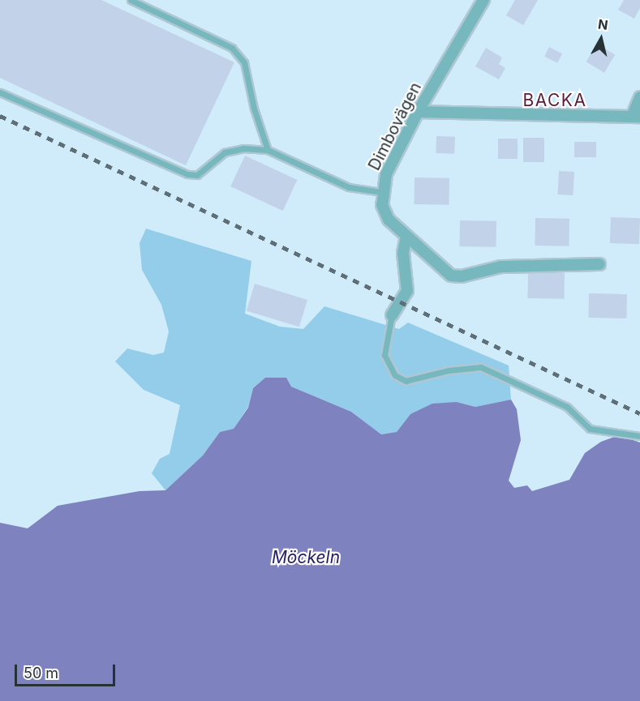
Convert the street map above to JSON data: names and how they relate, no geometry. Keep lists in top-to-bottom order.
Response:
{
  "streets": {
    "street": ["Dimbovägen"]
  },
  "districts": ["BACKA"],
  "water": ["Möckeln"],
  "scale_bar": "50 m",
  "north": "top"
}
